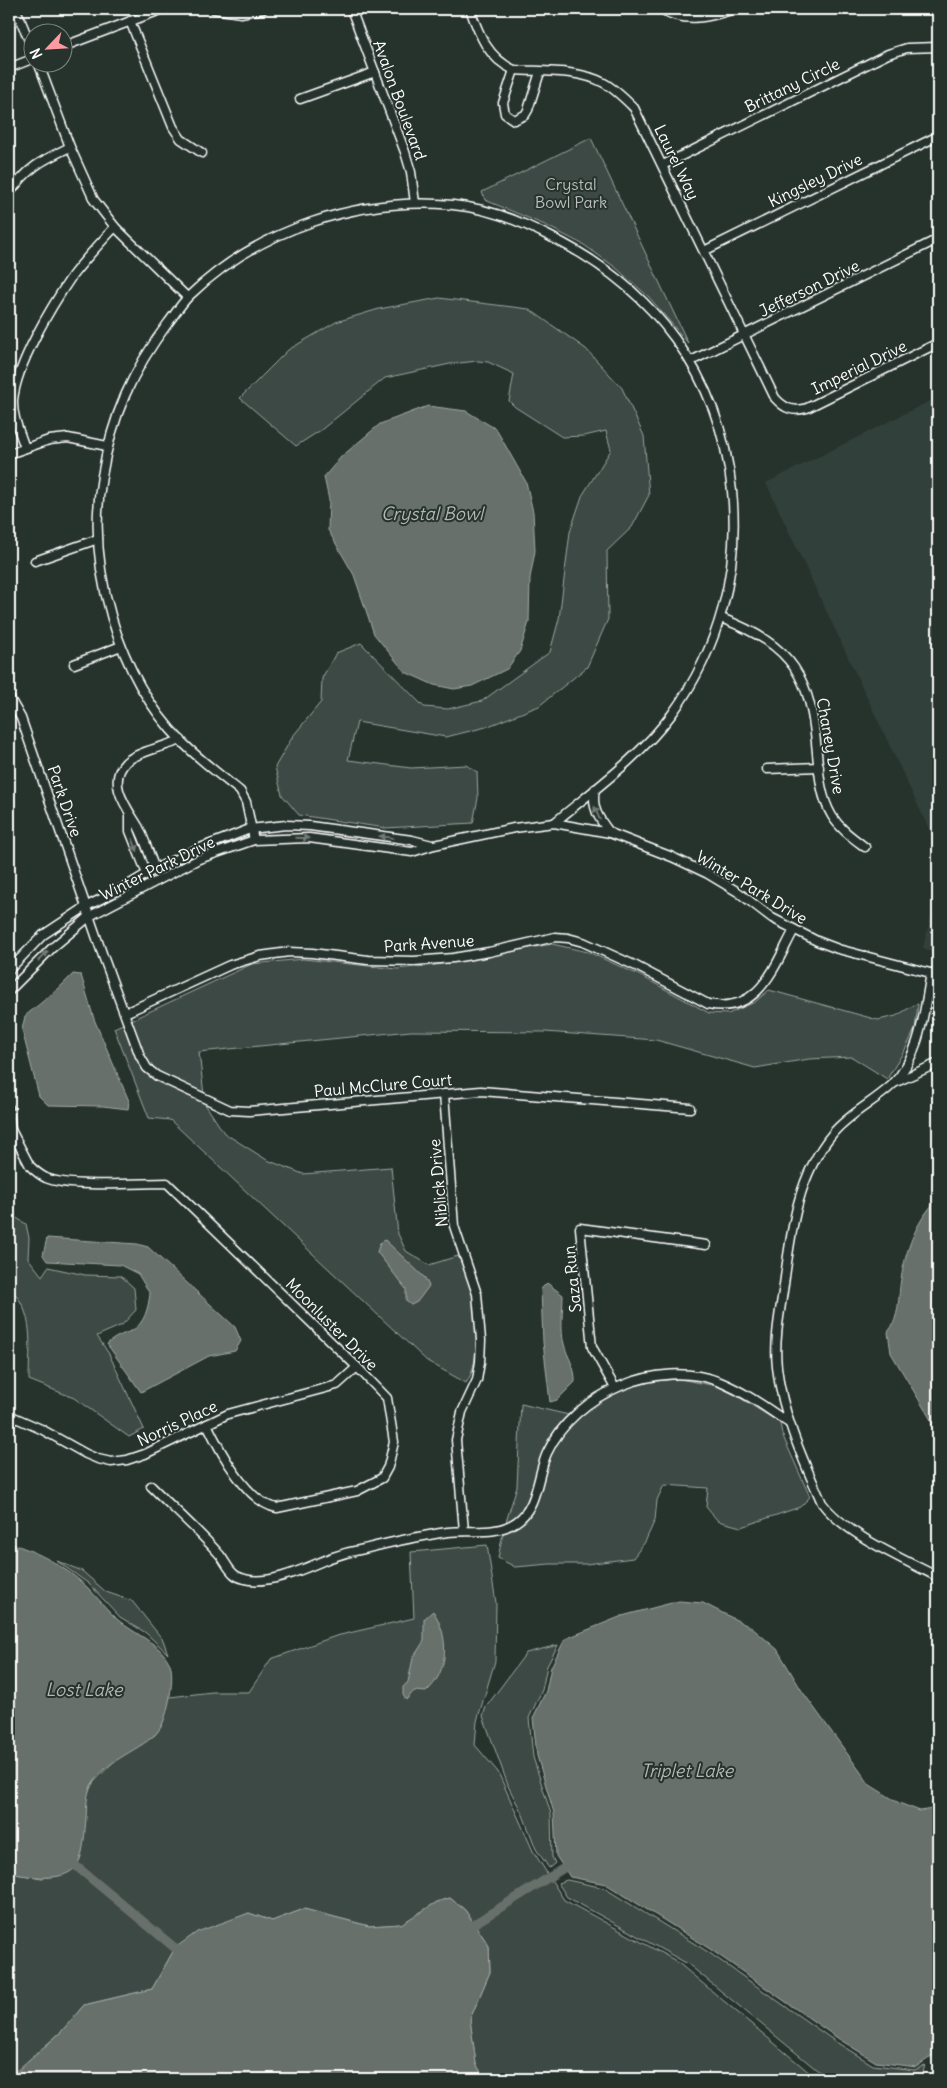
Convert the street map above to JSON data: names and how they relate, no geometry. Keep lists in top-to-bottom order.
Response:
{
  "streets": {
    "street": [
      "Brittany Circle",
      "Avalon Boulevard",
      "Laurel Way",
      "Kingsley Drive",
      "Jefferson Drive",
      "Imperial Drive",
      "Chaney Drive",
      "Park Drive",
      "Winter Park Drive",
      "Park Avenue",
      "Paul McClure Court",
      "Niblick Drive",
      "Saza Run",
      "Moonluster Drive",
      "Norris Place"
    ]
  },
  "crossings": [
    ["Brittany Circle", "Laurel Way"],
    ["Laurel Way", "Kingsley Drive"],
    ["Laurel Way", "Jefferson Drive"],
    ["Laurel Way", "Imperial Drive"],
    ["Park Drive", "Winter Park Drive"],
    ["Winter Park Drive", "Park Avenue"],
    ["Park Avenue", "Paul McClure Court"],
    ["Paul McClure Court", "Niblick Drive"],
    ["Moonluster Drive", "Norris Place"]
  ],
  "water": ["Crystal Bowl", "Lost Lake", "Triplet Lake"],
  "parks": ["Crystal Bowl Park"],
  "north": "bottom left"
}
